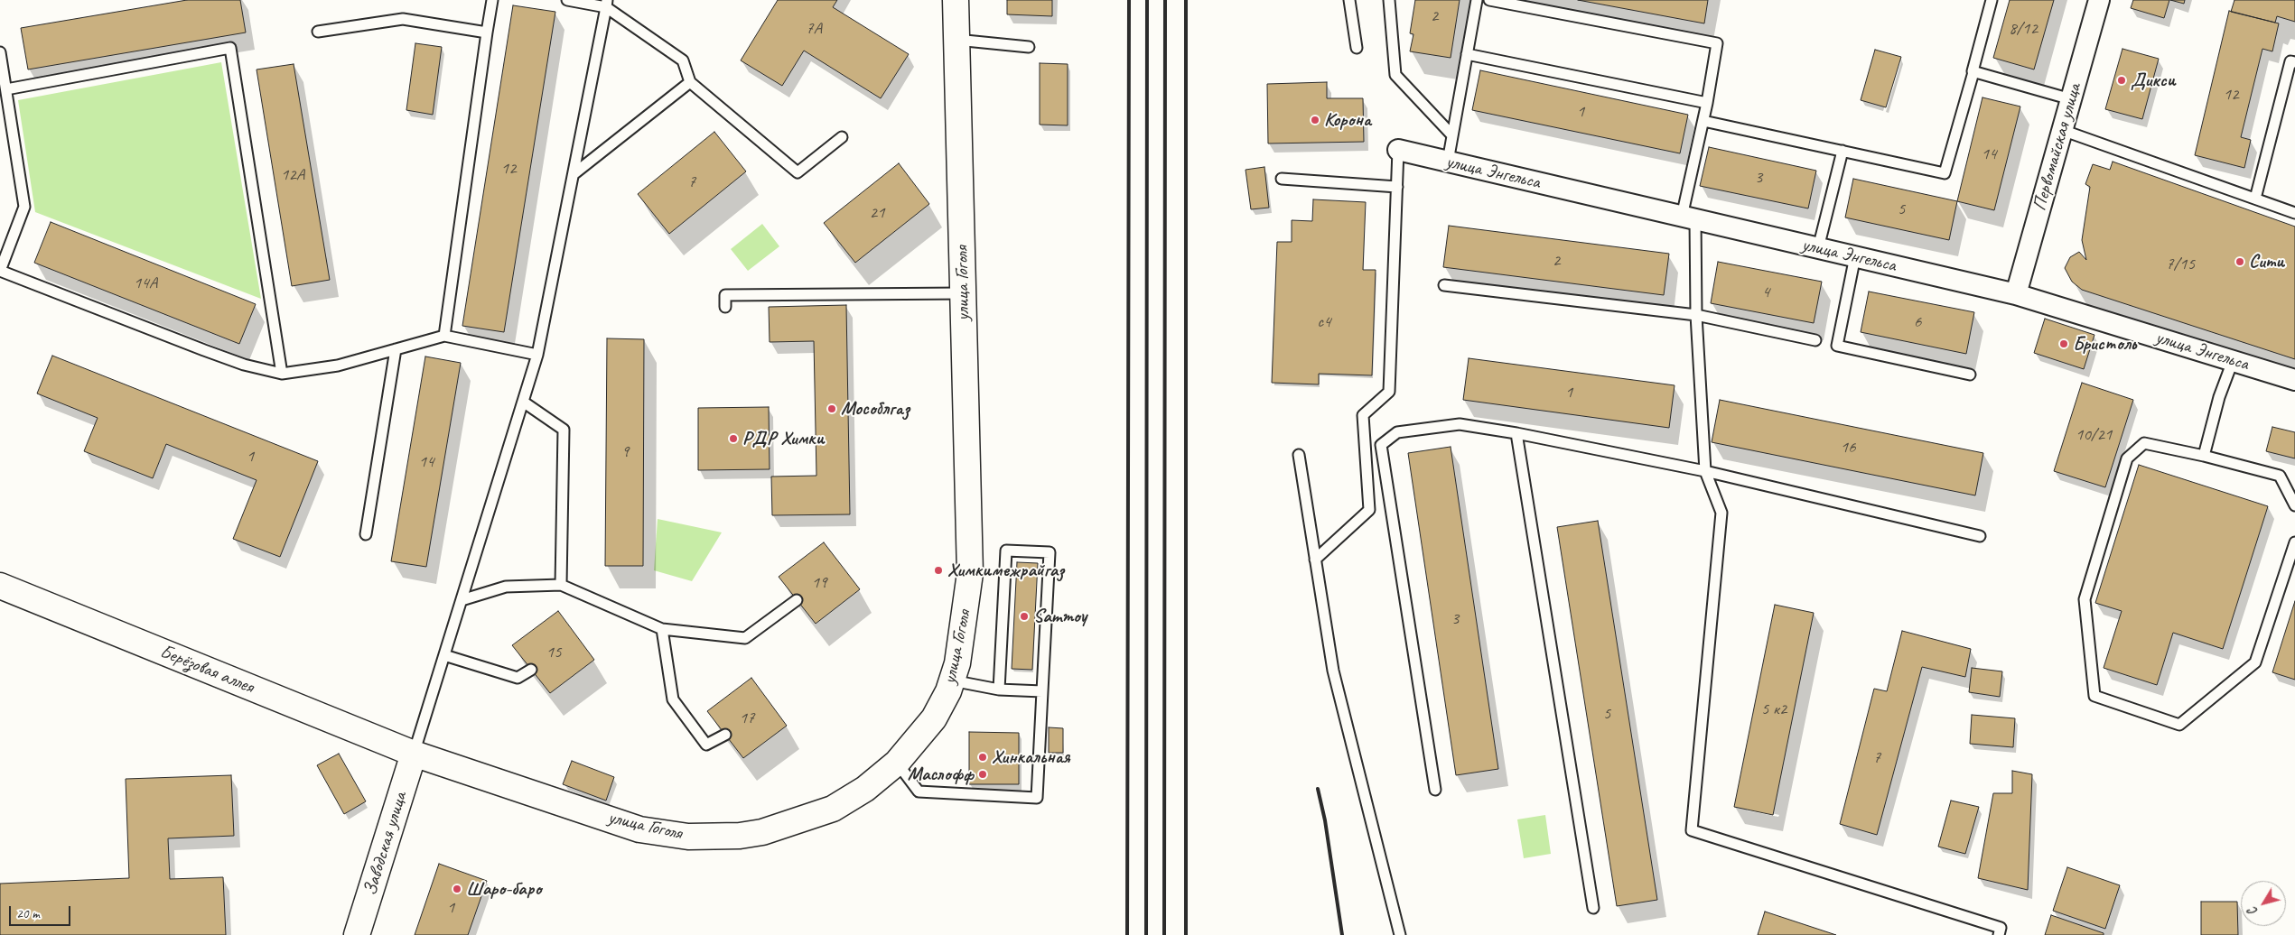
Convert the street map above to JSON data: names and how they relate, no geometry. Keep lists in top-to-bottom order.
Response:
{
  "streets": {
    "street": [
      "Первомайская улица",
      "улица Энгельса",
      "улица Гоголя",
      "Берёзовая аллея",
      "Заводская улица"
    ]
  },
  "crossings": [
    ["Первомайская улица", "улица Энгельса"],
    ["улица Гоголя", "Берёзовая аллея"],
    ["улица Гоголя", "Заводская улица"],
    ["Берёзовая аллея", "Заводская улица"]
  ],
  "places": [
    "Дикси",
    "Корона",
    "Сити",
    "Бристоль",
    "Мособлгаз",
    "РДР Химки",
    "Химкимежрайгаз",
    "Sammoy",
    "Хинкальная",
    "Маслофф",
    "Шаро-баро"
  ],
  "house_numbers": [
    "2",
    "7А",
    "8/12",
    "12",
    "1",
    "14",
    "12",
    "12А",
    "3",
    "7",
    "5",
    "21",
    "2",
    "7/15",
    "14А",
    "4",
    "с4",
    "6",
    "1",
    "10/21",
    "16",
    "9",
    "1",
    "14",
    "19",
    "3",
    "15",
    "5 к2",
    "5",
    "17",
    "7",
    "1"
  ],
  "scale_bar": "20 m",
  "north": "bottom left"
}
